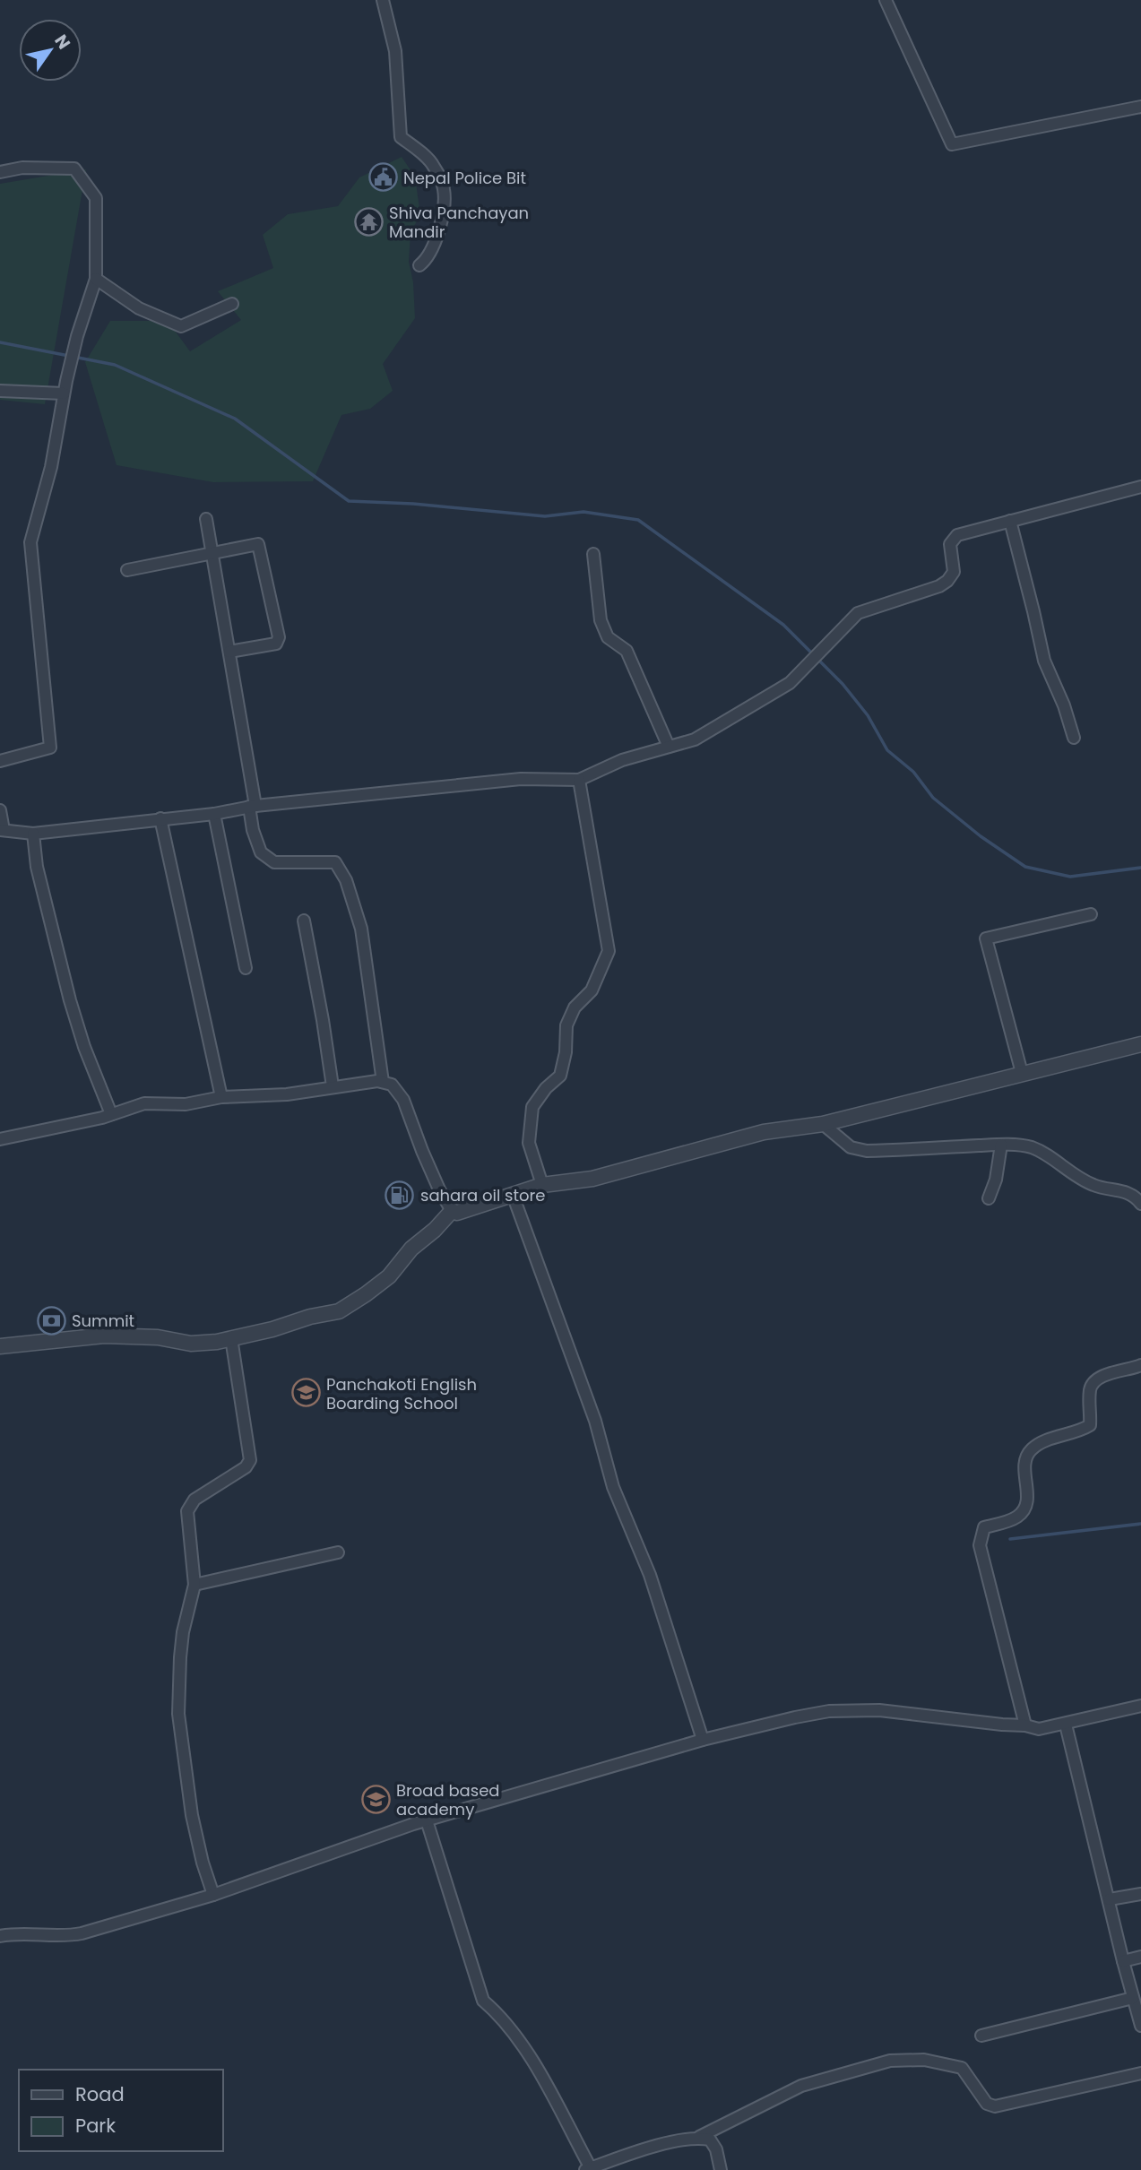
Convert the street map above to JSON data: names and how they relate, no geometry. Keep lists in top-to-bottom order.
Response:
{
  "places": {
    "public building": ["Nepal Police Bit"],
    "temple": ["Shiva Panchayan Mandir"],
    "fuel station": ["sahara oil store"],
    "bank": ["Summit"],
    "school or university": ["Panchakoti English Boarding School", "Broad based academy"]
  },
  "legend": ["Road", "Park"],
  "north": "top right"
}
